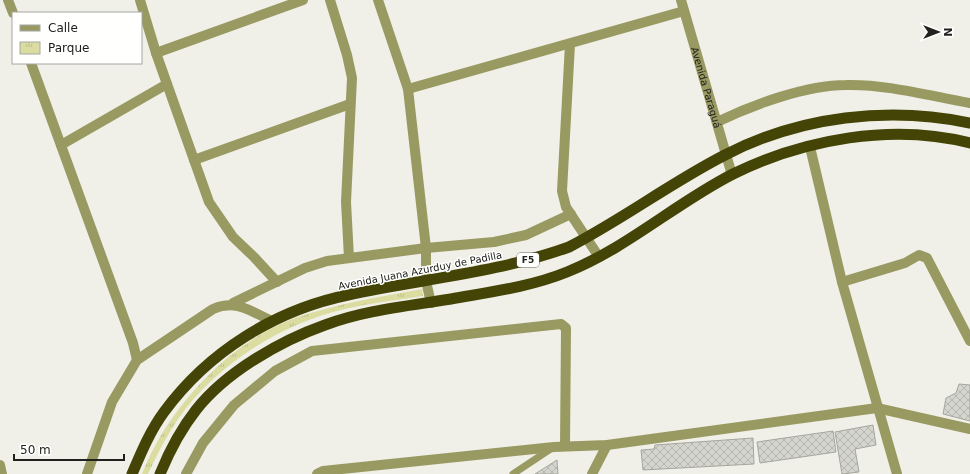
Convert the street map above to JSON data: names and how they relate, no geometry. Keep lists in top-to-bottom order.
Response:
{
  "streets": {
    "highway": ["F5", "Avenida Juana Azurduy de Padilla"],
    "street": ["Avenida Paraguá"]
  },
  "crossings": [
    ["Avenida Paraguá", "F5"],
    ["Avenida Paraguá", "Avenida Juana Azurduy de Padilla"]
  ],
  "legend": ["Calle", "Parque"],
  "scale_bar": "50 m",
  "north": "right"
}
